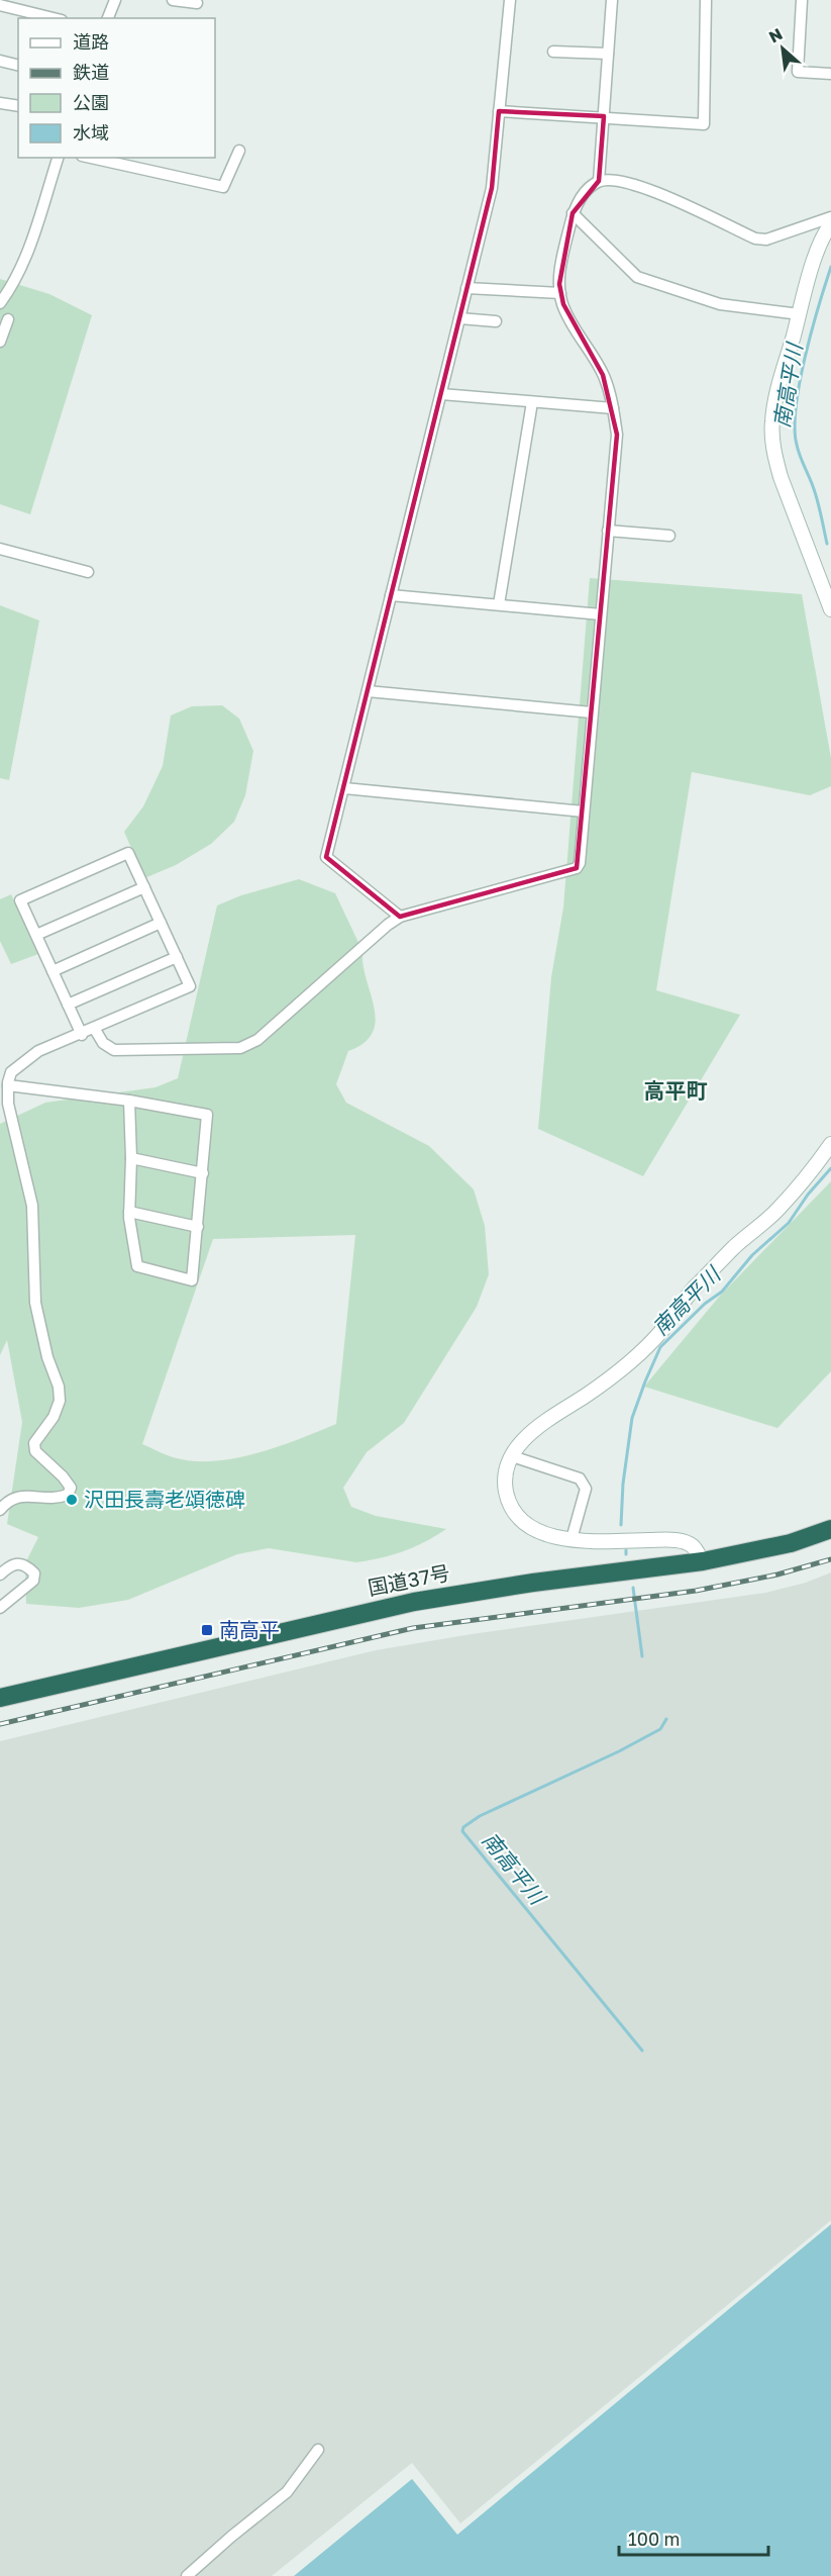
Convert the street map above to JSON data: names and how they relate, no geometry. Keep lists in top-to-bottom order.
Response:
{
  "streets": {
    "highway": ["国道37号"]
  },
  "districts": ["高平町"],
  "water": ["南高平川"],
  "places": {
    "other": ["沢田長壽老頌徳碑"],
    "transit": ["南高平"]
  },
  "legend": [
    "道路",
    "鉄道",
    "公園",
    "水域"
  ],
  "scale_bar": "100 m",
  "north": "top left"
}
